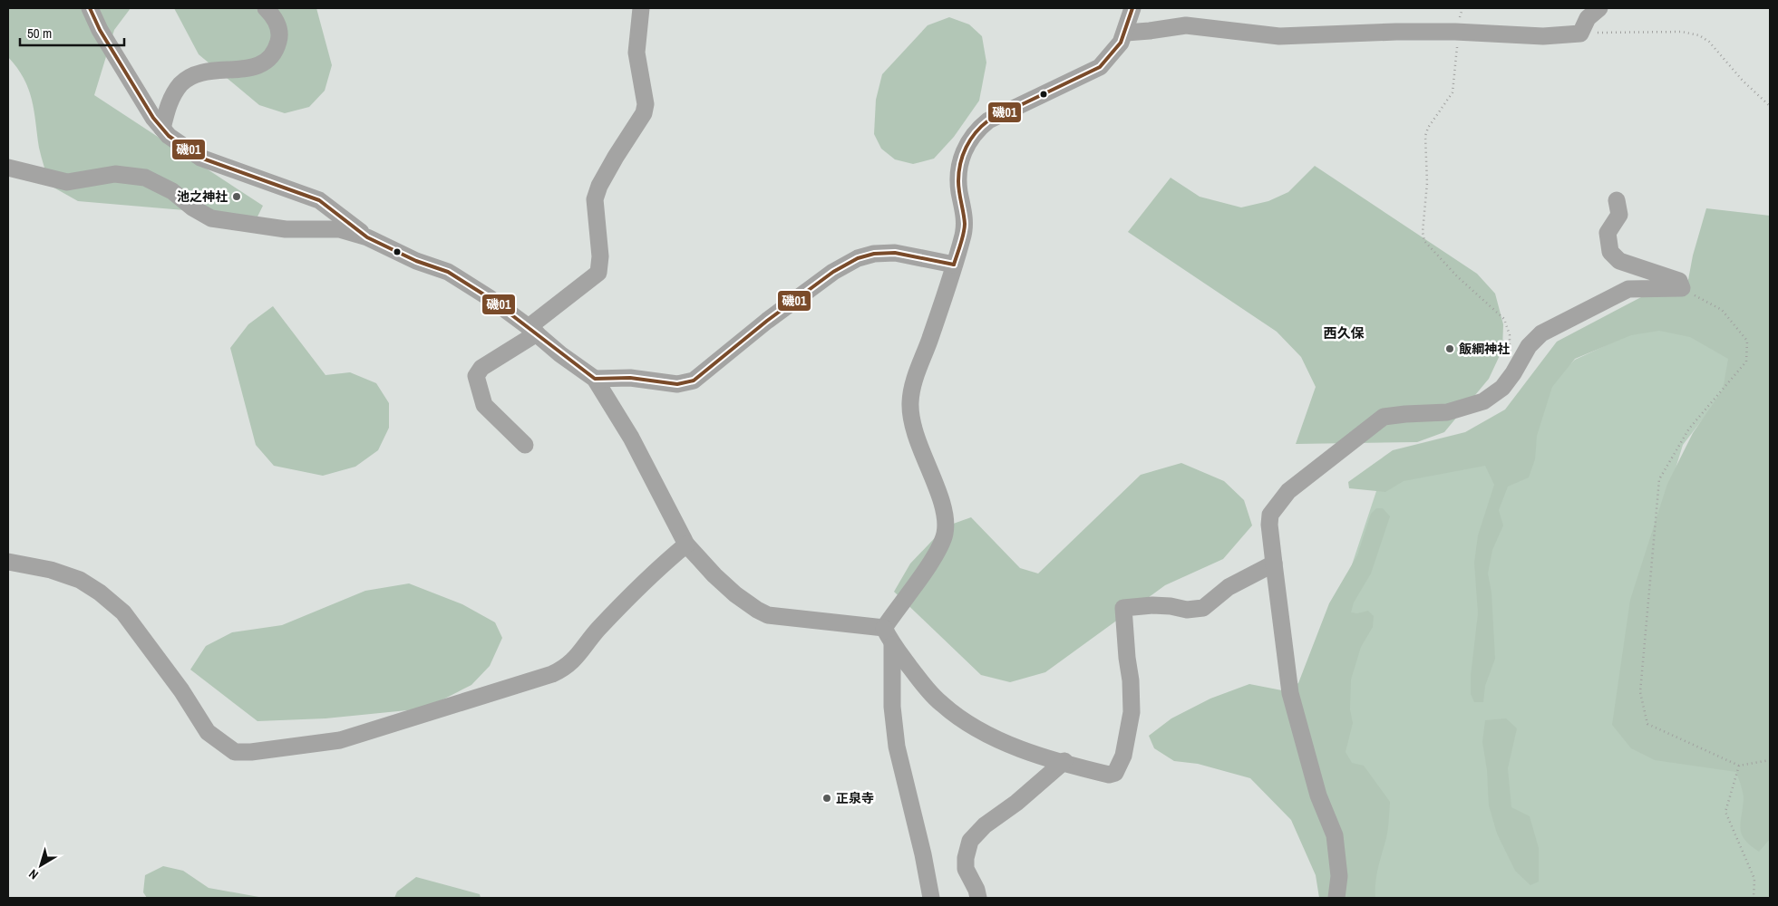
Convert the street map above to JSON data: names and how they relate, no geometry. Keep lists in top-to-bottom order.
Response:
{
  "districts": ["西久保"],
  "places": ["池之神社", "飯綱神社", "正泉寺"],
  "lines": ["transit line 磯01"],
  "scale_bar": "50 m",
  "north": "bottom left"
}
